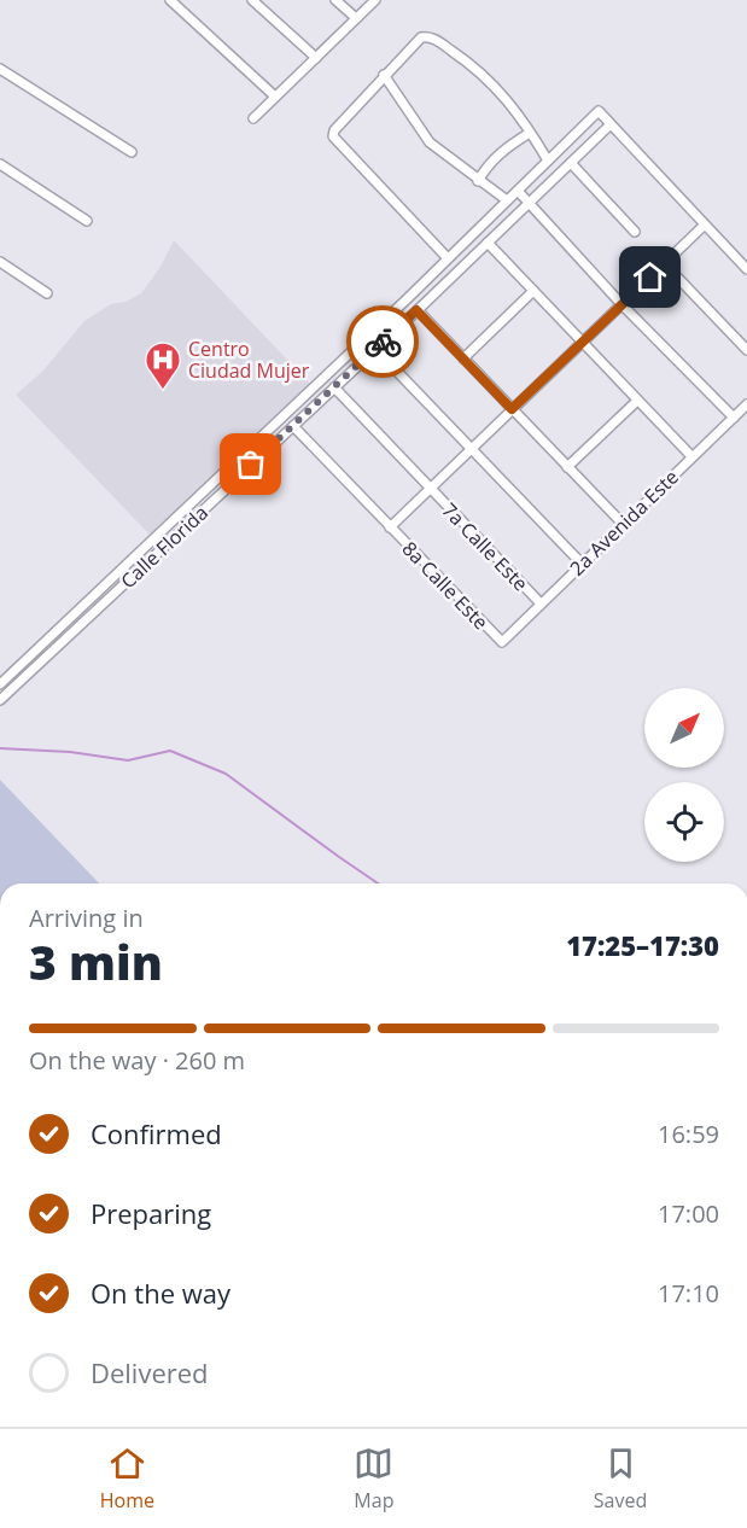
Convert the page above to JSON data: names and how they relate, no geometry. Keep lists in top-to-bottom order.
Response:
{
  "streets": {
    "street": [
      "2a Avenida Este",
      "Calle Florida",
      "7a Calle Este",
      "8a Calle Este"
    ]
  },
  "crossings": [
    ["2a Avenida Este", "7a Calle Este"],
    ["2a Avenida Este", "8a Calle Este"],
    ["Calle Florida", "7a Calle Este"],
    ["Calle Florida", "8a Calle Este"]
  ],
  "places": {
    "hospital": ["Centro Ciudad Mujer"]
  },
  "north": "top right",
  "page": {
    "heading": ["3 min", "Arriving in", "17:25–17:30"],
    "bar": "On the way · 260 m",
    "list": [
      ["Confirmed", "16:59"],
      ["Preparing", "17:00"],
      ["On the way", "17:10"],
      "Delivered"
    ],
    "tabs": ["Home", "Map", "Saved"]
  }
}
